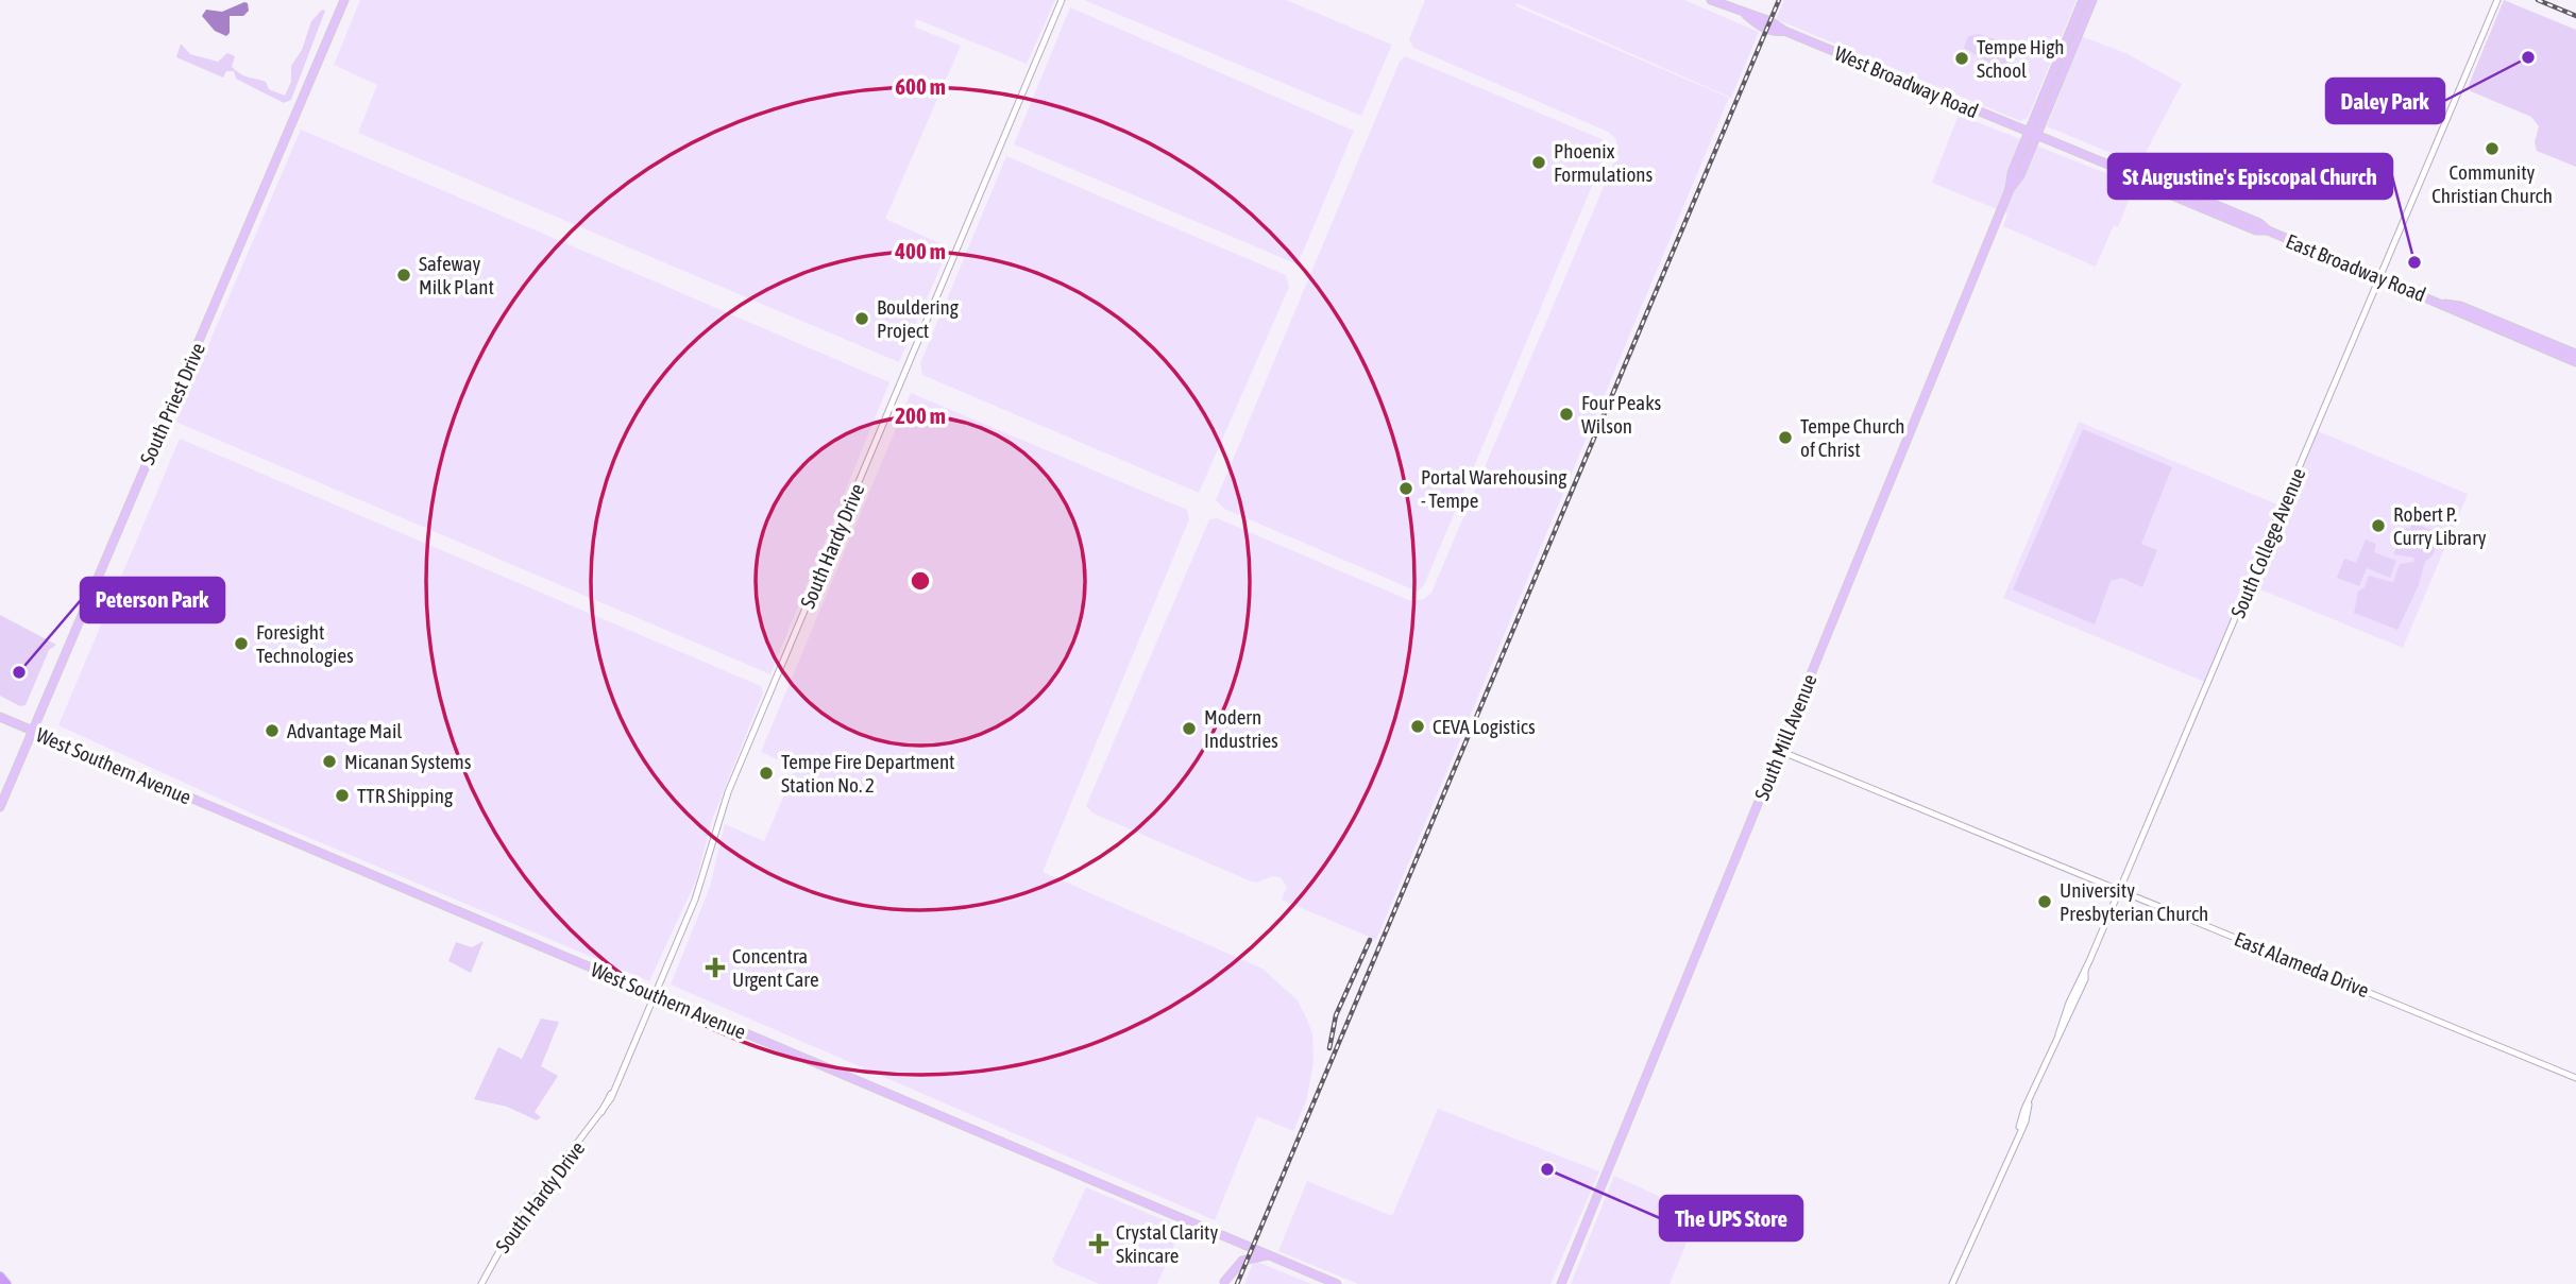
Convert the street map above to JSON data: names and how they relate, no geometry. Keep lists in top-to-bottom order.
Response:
{
  "streets": {
    "main road": [
      "West Broadway Road",
      "East Broadway Road",
      "South Priest Drive",
      "South Mill Avenue",
      "West Southern Avenue"
    ],
    "street": ["South College Avenue", "South Hardy Drive", "East Alameda Drive"]
  },
  "crossings": [
    ["West Broadway Road", "East Broadway Road"],
    ["West Broadway Road", "South Mill Avenue"],
    ["East Broadway Road", "South College Avenue"],
    ["East Broadway Road", "South Mill Avenue"],
    ["South Priest Drive", "West Southern Avenue"],
    ["South College Avenue", "East Alameda Drive"],
    ["South Hardy Drive", "West Southern Avenue"],
    ["South Mill Avenue", "East Alameda Drive"]
  ],
  "places": {
    "other": [
      "Daley Park",
      "Tempe High School",
      "Community Christian Church",
      "Phoenix Formulations",
      "St Augustine's Episcopal Church",
      "Safeway Milk Plant",
      "Bouldering Project",
      "Four Peaks Wilson",
      "Tempe Church of Christ",
      "Portal Warehousing - Tempe",
      "Robert P. Curry Library",
      "Foresight Technologies",
      "Peterson Park",
      "CEVA Logistics",
      "Modern Industries",
      "Advantage Mail",
      "Micanan Systems",
      "Tempe Fire Department Station No. 2",
      "TTR Shipping",
      "University Presbyterian Church",
      "The UPS Store"
    ],
    "health": ["Concentra Urgent Care", "Crystal Clarity Skincare"]
  },
  "rings": ["600 m", "400 m", "200 m"]
}
